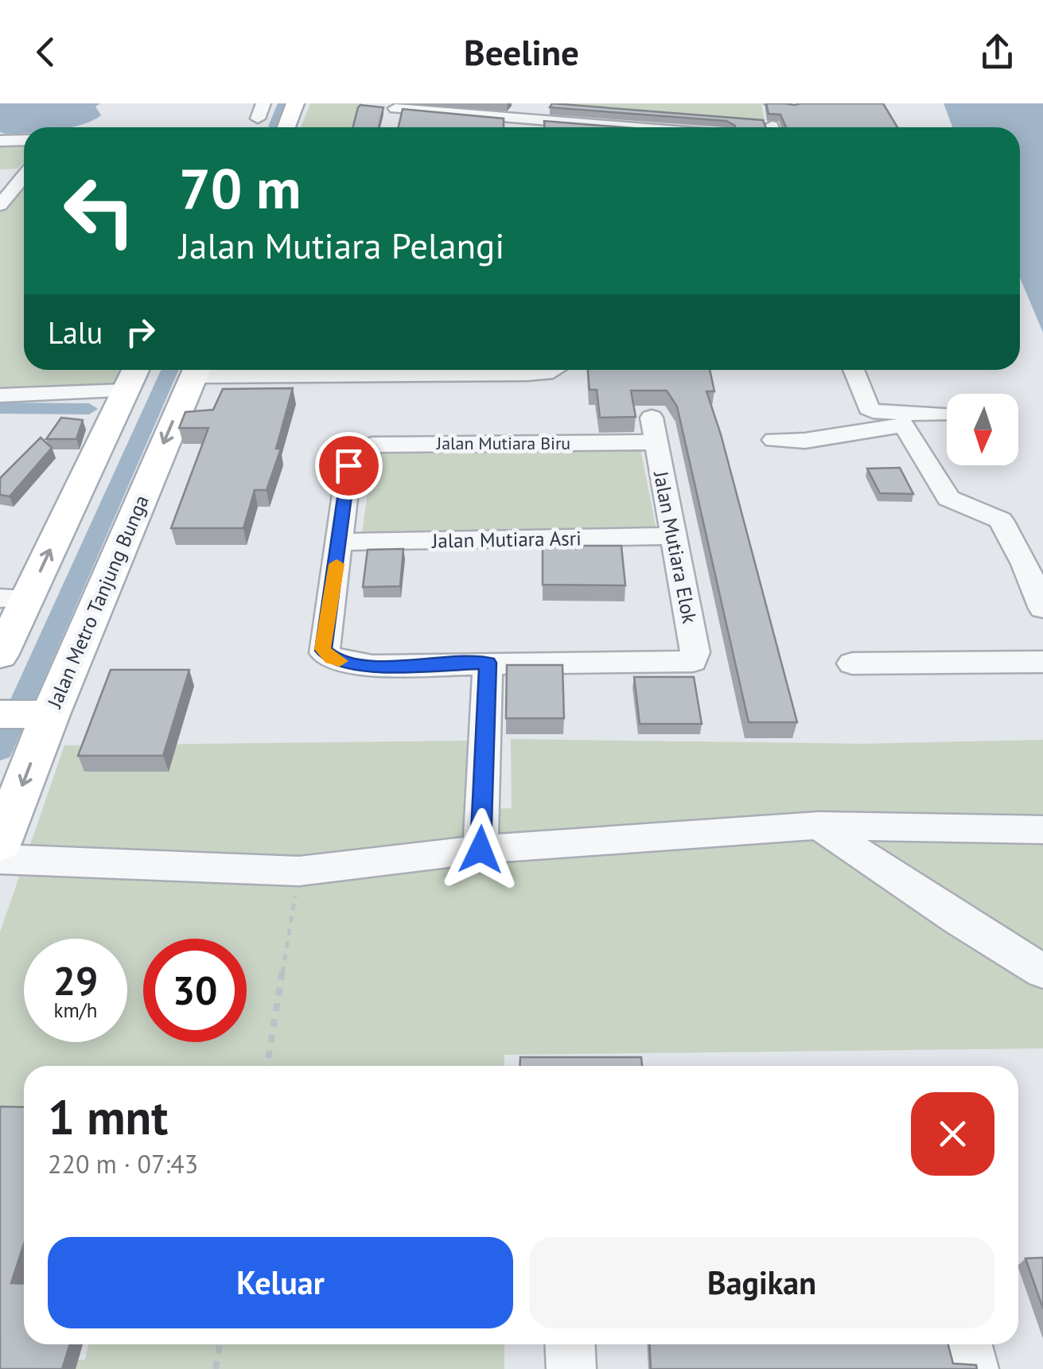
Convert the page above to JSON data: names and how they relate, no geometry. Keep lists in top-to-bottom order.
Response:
{
  "streets": {
    "main road": ["Jalan Metro Tanjung Bunga"],
    "street": ["Jalan Mutiara Biru", "Jalan Mutiara Asri", "Jalan Mutiara Elok"]
  },
  "crossings": [
    ["Jalan Mutiara Biru", "Jalan Mutiara Asri"],
    ["Jalan Mutiara Biru", "Jalan Mutiara Elok"],
    ["Jalan Mutiara Asri", "Jalan Mutiara Elok"]
  ],
  "north": "bottom",
  "page": {
    "header": "Beeline",
    "turn": ["70 m", "Jalan Mutiara Pelangi"],
    "then": "Lalu",
    "speed": "29 km/h",
    "limit": "30",
    "heading": ["1 mnt", "220 m · 07:43"],
    "buttons": ["Keluar", "Bagikan"]
  }
}
